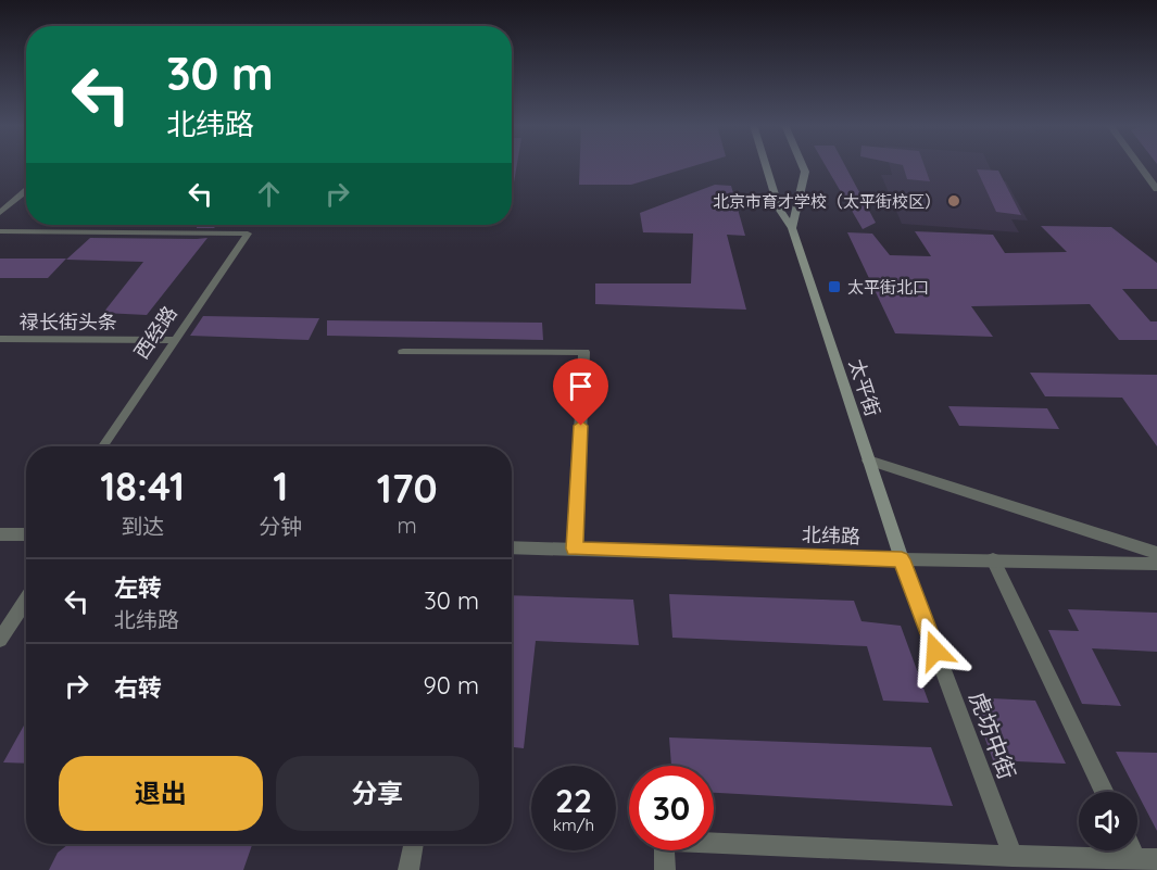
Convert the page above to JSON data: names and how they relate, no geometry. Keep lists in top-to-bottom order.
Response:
{
  "streets": {
    "main road": ["太平街"],
    "street": ["北纬路", "虎坊中街"],
    "lane": ["禄长街头条", "西经路"]
  },
  "crossings": [
    ["禄长街头条", "西经路"],
    ["太平街", "北纬路"],
    ["太平街", "虎坊中街"],
    ["北纬路", "虎坊中街"]
  ],
  "places": {
    "other": ["北京市育才学校（太平街校区）"],
    "transit": ["太平街北口"]
  },
  "page": {
    "turn": ["30 m", "北纬路"],
    "eta": [
      "18:41",
      "到达",
      "1",
      "分钟",
      "170",
      "m"
    ],
    "list": [
      {
        "name": "左转",
        "note": "北纬路",
        "value": "30 m"
      },
      {
        "name": "右转",
        "value": "90 m"
      }
    ],
    "buttons": ["退出", "分享"],
    "speed": "22 km/h",
    "limit": "30"
  }
}
